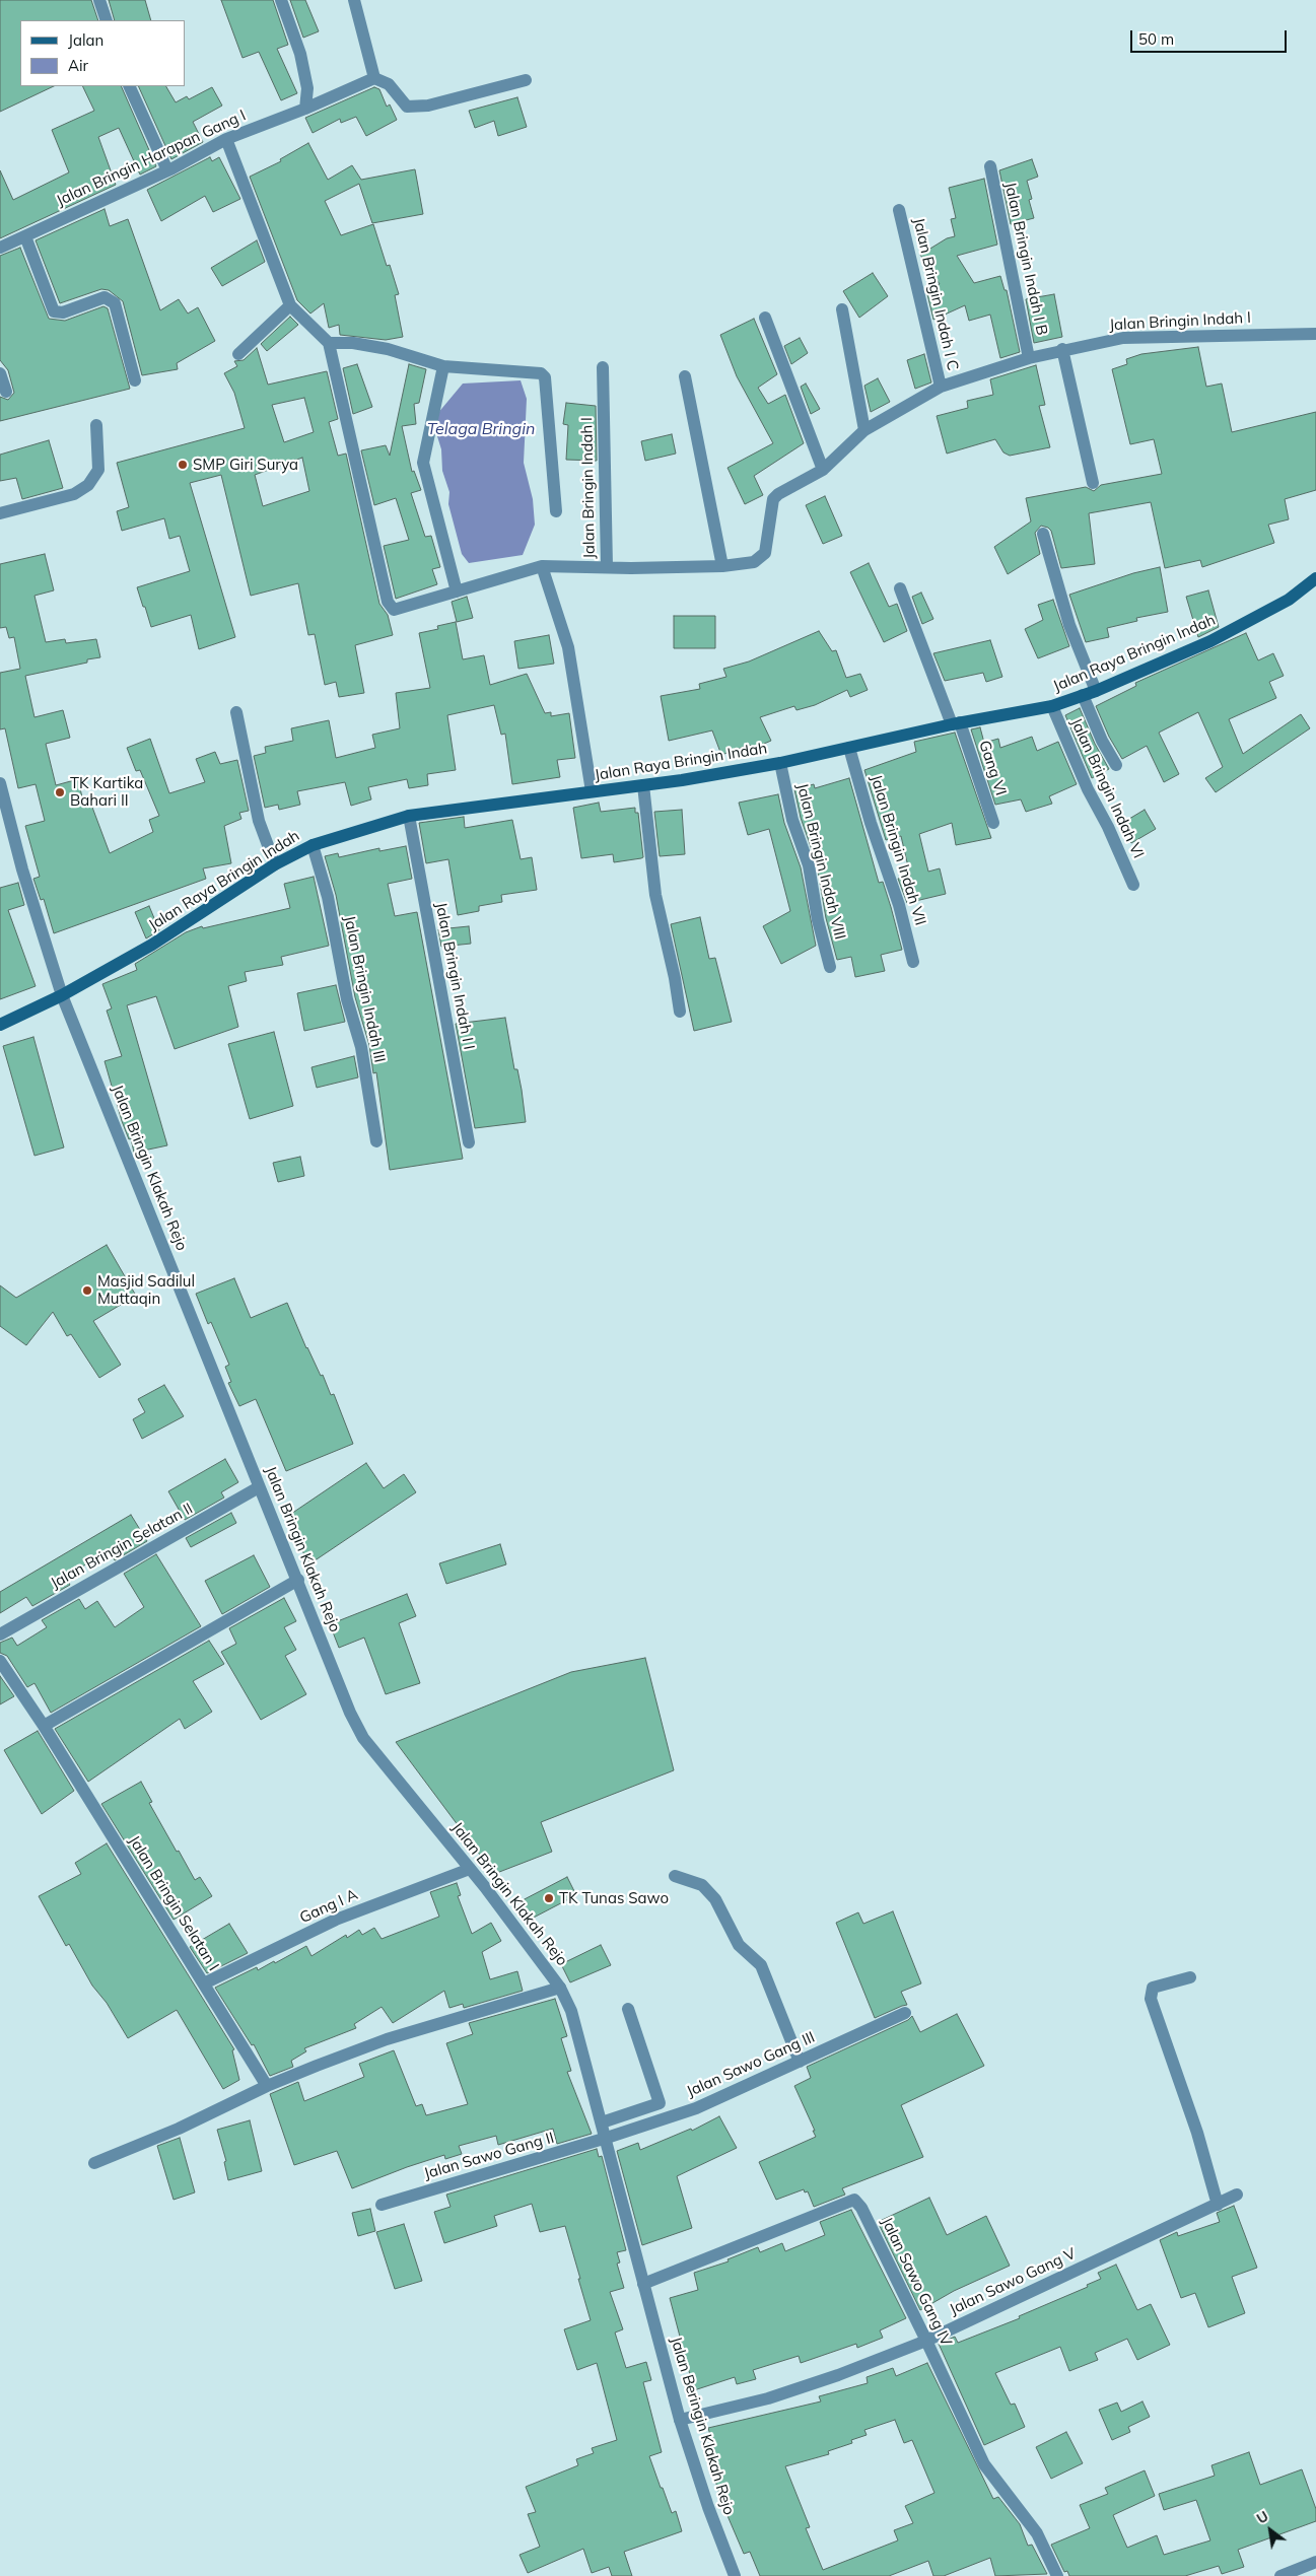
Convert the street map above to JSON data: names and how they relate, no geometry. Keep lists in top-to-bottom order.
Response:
{
  "streets": {
    "main road": ["Jalan Raya Bringin Indah"],
    "street": [
      "Jalan Bringin Harapan Gang I",
      "Jalan Bringin Indah I B",
      "Jalan Bringin Indah I C",
      "Jalan Bringin Indah I",
      "Gang VI",
      "Jalan Bringin Indah VI",
      "Jalan Bringin Indah VII",
      "Jalan Bringin Indah VIII",
      "Jalan Bringin Indah I I",
      "Jalan Bringin Indah III",
      "Jalan Bringin Klakah Rejo",
      "Jalan Bringin Selatan II",
      "Jalan Bringin Selatan I",
      "Gang I A",
      "Jalan Sawo Gang III",
      "Jalan Sawo Gang II",
      "Jalan Sawo Gang IV",
      "Jalan Sawo Gang V",
      "Jalan Beringin Klakah Rejo"
    ]
  },
  "crossings": [
    ["Jalan Bringin Indah I B", "Jalan Bringin Indah I"],
    ["Jalan Bringin Indah I C", "Jalan Bringin Indah I"],
    ["Jalan Raya Bringin Indah", "Gang VI"],
    ["Jalan Raya Bringin Indah", "Jalan Bringin Indah VI"],
    ["Jalan Raya Bringin Indah", "Jalan Bringin Indah VII"],
    ["Jalan Raya Bringin Indah", "Jalan Bringin Indah VIII"],
    ["Jalan Raya Bringin Indah", "Jalan Bringin Indah I I"],
    ["Jalan Raya Bringin Indah", "Jalan Bringin Indah III"],
    ["Jalan Raya Bringin Indah", "Jalan Bringin Klakah Rejo"],
    ["Jalan Bringin Klakah Rejo", "Jalan Bringin Selatan II"],
    ["Jalan Bringin Klakah Rejo", "Gang I A"],
    ["Jalan Bringin Klakah Rejo", "Jalan Sawo Gang III"],
    ["Jalan Bringin Klakah Rejo", "Jalan Sawo Gang II"],
    ["Jalan Bringin Klakah Rejo", "Jalan Sawo Gang IV"],
    ["Jalan Bringin Klakah Rejo", "Jalan Beringin Klakah Rejo"],
    ["Jalan Bringin Selatan I", "Gang I A"],
    ["Jalan Sawo Gang III", "Jalan Sawo Gang II"],
    ["Jalan Sawo Gang IV", "Jalan Sawo Gang V"],
    ["Jalan Sawo Gang IV", "Jalan Beringin Klakah Rejo"],
    ["Jalan Sawo Gang V", "Jalan Beringin Klakah Rejo"]
  ],
  "water": ["Telaga Bringin"],
  "places": [
    "SMP Giri Surya",
    "TK Kartika Bahari II",
    "Masjid Sadilul Muttaqin",
    "TK Tunas Sawo"
  ],
  "legend": ["Jalan", "Air"],
  "scale_bar": "50 m",
  "north": "top left"
}
